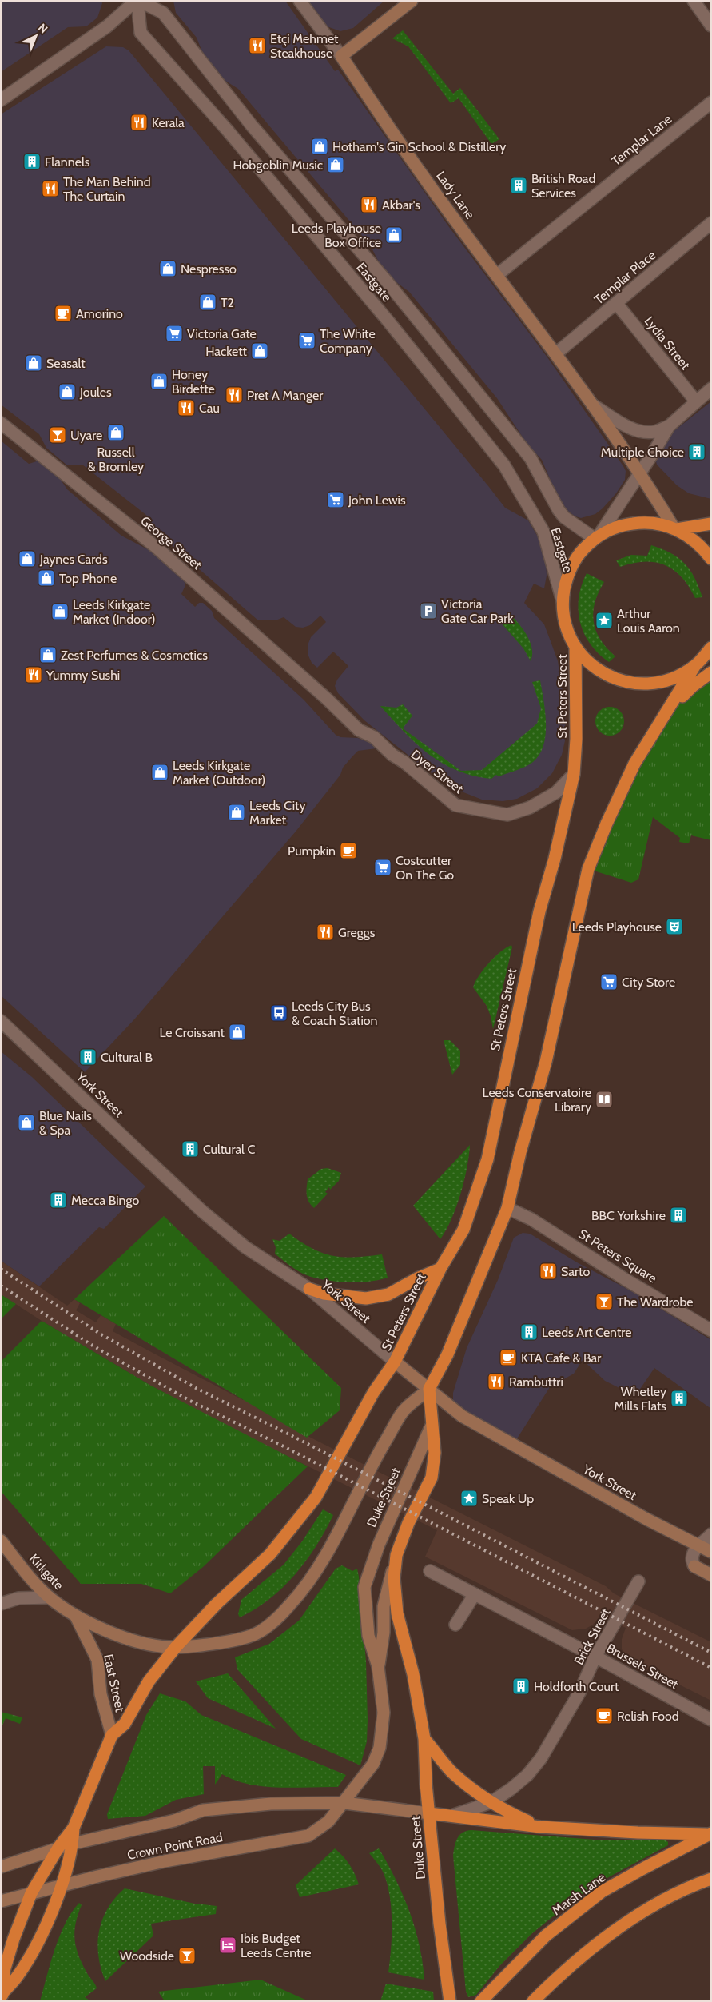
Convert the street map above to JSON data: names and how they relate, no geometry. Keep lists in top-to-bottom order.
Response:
{
  "streets": {
    "highway": [
      "Eastgate",
      "St Peters Street",
      "Duke Street",
      "East Street",
      "Marsh Lane"
    ],
    "street": [
      "Templar Lane",
      "Lady Lane",
      "Templar Place",
      "Lydia Street",
      "George Street",
      "Dyer Street",
      "York Street",
      "St Peters Square",
      "Kirkgate",
      "Brick Street",
      "Brussels Street",
      "Crown Point Road"
    ]
  },
  "crossings": [
    ["Templar Lane", "Lady Lane"],
    ["Lady Lane", "Templar Place"],
    ["Lady Lane", "Eastgate"],
    ["Templar Place", "Lydia Street"],
    ["Eastgate", "St Peters Street"],
    ["George Street", "Dyer Street"],
    ["St Peters Street", "Dyer Street"],
    ["St Peters Street", "York Street"],
    ["York Street", "Duke Street"],
    ["Duke Street", "Crown Point Road"],
    ["Kirkgate", "East Street"],
    ["Brick Street", "Brussels Street"],
    ["East Street", "Crown Point Road"]
  ],
  "places": {
    "restaurant": [
      "Etçi Mehmet Steakhouse",
      "Kerala",
      "The Man Behind The Curtain",
      "Akbar's",
      "Pret A Manger",
      "Cau",
      "Yummy Sushi",
      "Greggs",
      "Sarto",
      "Rambuttri"
    ],
    "shop": [
      "Hotham's Gin School & Distillery",
      "Hobgoblin Music",
      "Leeds Playhouse Box Office",
      "Nespresso",
      "T2",
      "Hackett",
      "Seasalt",
      "Honey Birdette",
      "Joules",
      "Russell & Bromley",
      "Jaynes Cards",
      "Top Phone",
      "Leeds Kirkgate Market (Indoor)",
      "Zest Perfumes & Cosmetics",
      "Leeds Kirkgate Market (Outdoor)",
      "Leeds City Market",
      "Le Croissant",
      "Blue Nails & Spa"
    ],
    "building": [
      "Flannels",
      "British Road Services",
      "Multiple Choice",
      "Cultural B",
      "Cultural C",
      "Mecca Bingo",
      "BBC Yorkshire",
      "Leeds Art Centre",
      "Whetley Mills Flats",
      "Holdforth Court"
    ],
    "cafe": [
      "Amorino",
      "Pumpkin",
      "KTA Cafe & Bar",
      "Relish Food"
    ],
    "supermarket": [
      "Victoria Gate",
      "The White Company",
      "John Lewis",
      "Costcutter On The Go",
      "City Store"
    ],
    "bar": ["Uyare", "The Wardrobe", "Woodside"],
    "parking": ["Victoria Gate Car Park"],
    "place": ["Arthur Louis Aaron", "Speak Up"],
    "theatre": ["Leeds Playhouse"],
    "bus stop": ["Leeds City Bus & Coach Station"],
    "library": ["Leeds Conservatoire Library"],
    "hotel": ["Ibis Budget Leeds Centre"]
  },
  "north": "top right"
}
